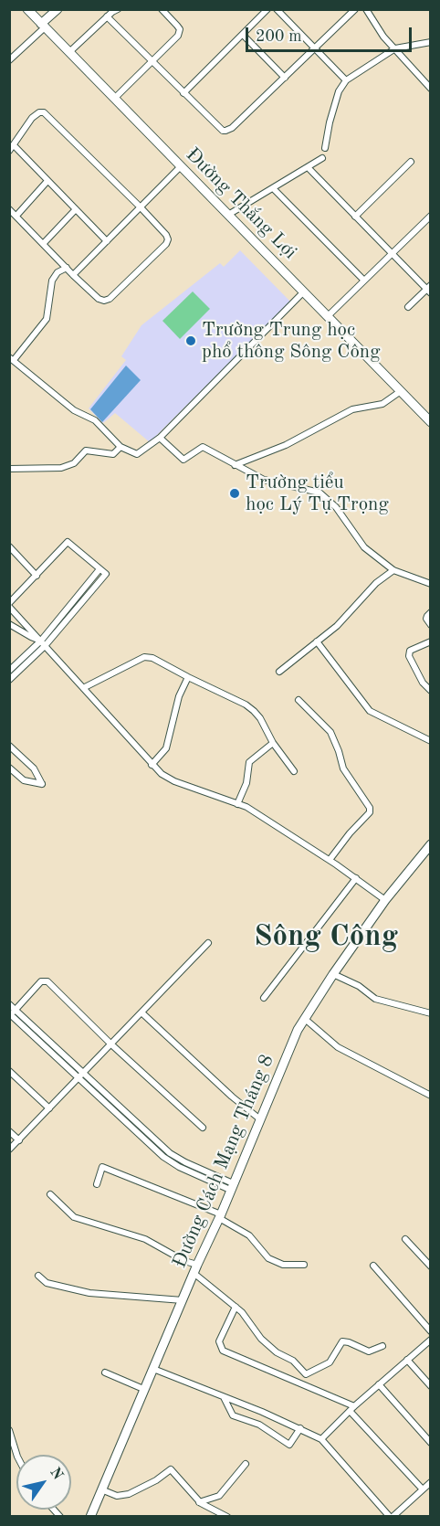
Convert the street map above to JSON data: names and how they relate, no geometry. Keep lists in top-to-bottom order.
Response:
{
  "streets": {
    "street": ["Đường Thắng Lợi", "Đường Cách Mạng Tháng 8"]
  },
  "districts": ["Sông Công"],
  "places": ["Trường Trung học phổ thông Sông Công", "Trường tiểu học Lý Tự Trọng"],
  "scale_bar": "200 m",
  "north": "top right"
}
